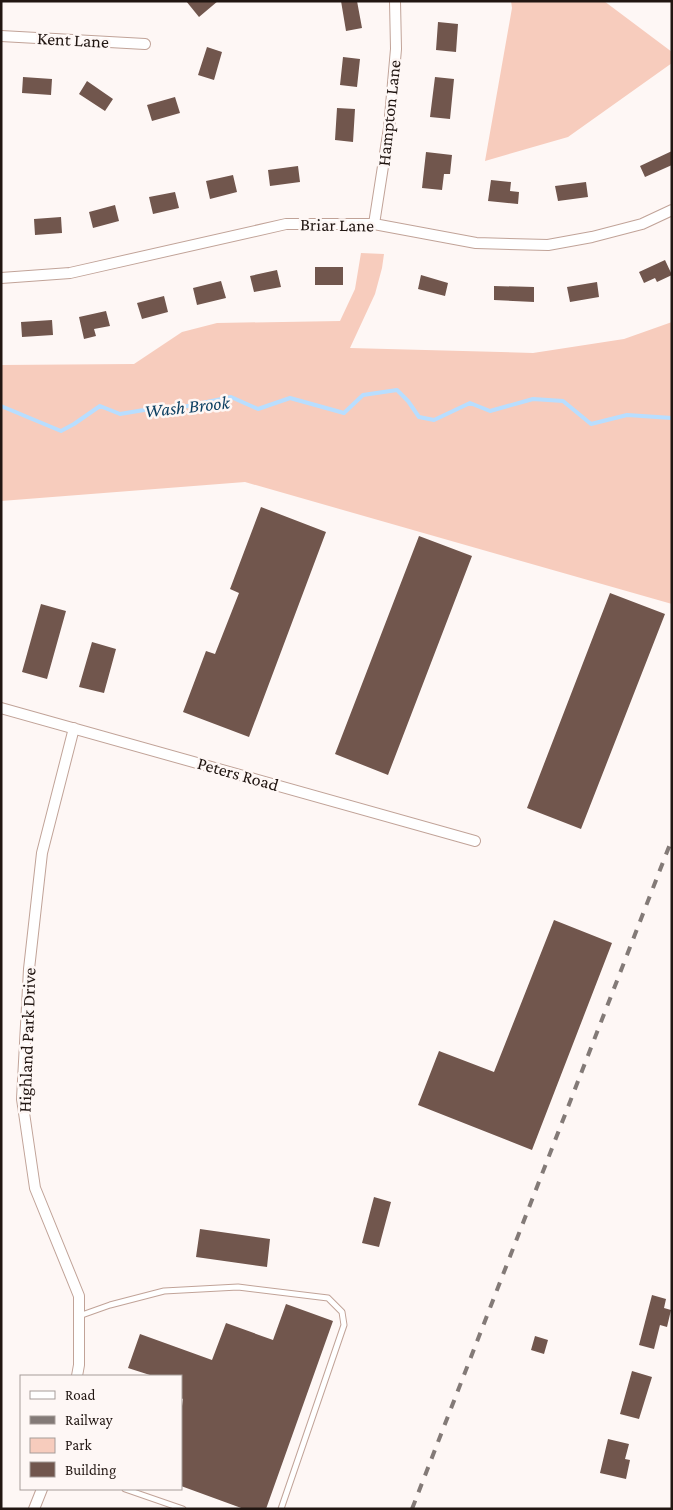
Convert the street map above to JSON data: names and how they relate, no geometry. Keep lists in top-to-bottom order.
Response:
{
  "streets": {
    "street": [
      "Kent Lane",
      "Hampton Lane",
      "Briar Lane",
      "Peters Road",
      "Highland Park Drive"
    ]
  },
  "crossings": [
    ["Hampton Lane", "Briar Lane"],
    ["Peters Road", "Highland Park Drive"]
  ],
  "water": ["Wash Brook"],
  "legend": [
    "Road",
    "Railway",
    "Park",
    "Building"
  ]
}
